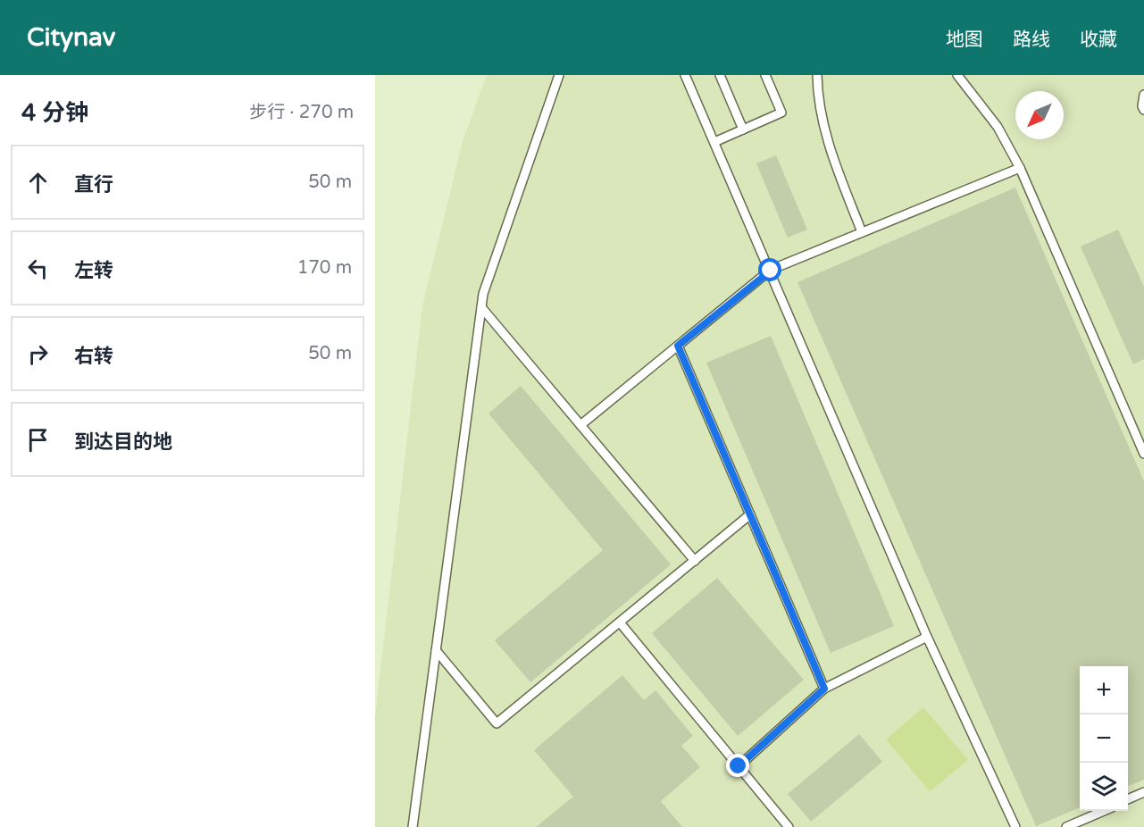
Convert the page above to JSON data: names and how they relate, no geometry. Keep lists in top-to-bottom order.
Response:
{
  "north": "bottom left",
  "page": {
    "header": "Citynav",
    "nav": ["地图", "路线", "收藏"],
    "heading": ["4 分钟", "步行 · 270 m"],
    "list": [
      ["直行", "50 m"],
      ["左转", "170 m"],
      ["右转", "50 m"],
      "到达目的地"
    ],
    "map_buttons": ["+", "−"]
  }
}
